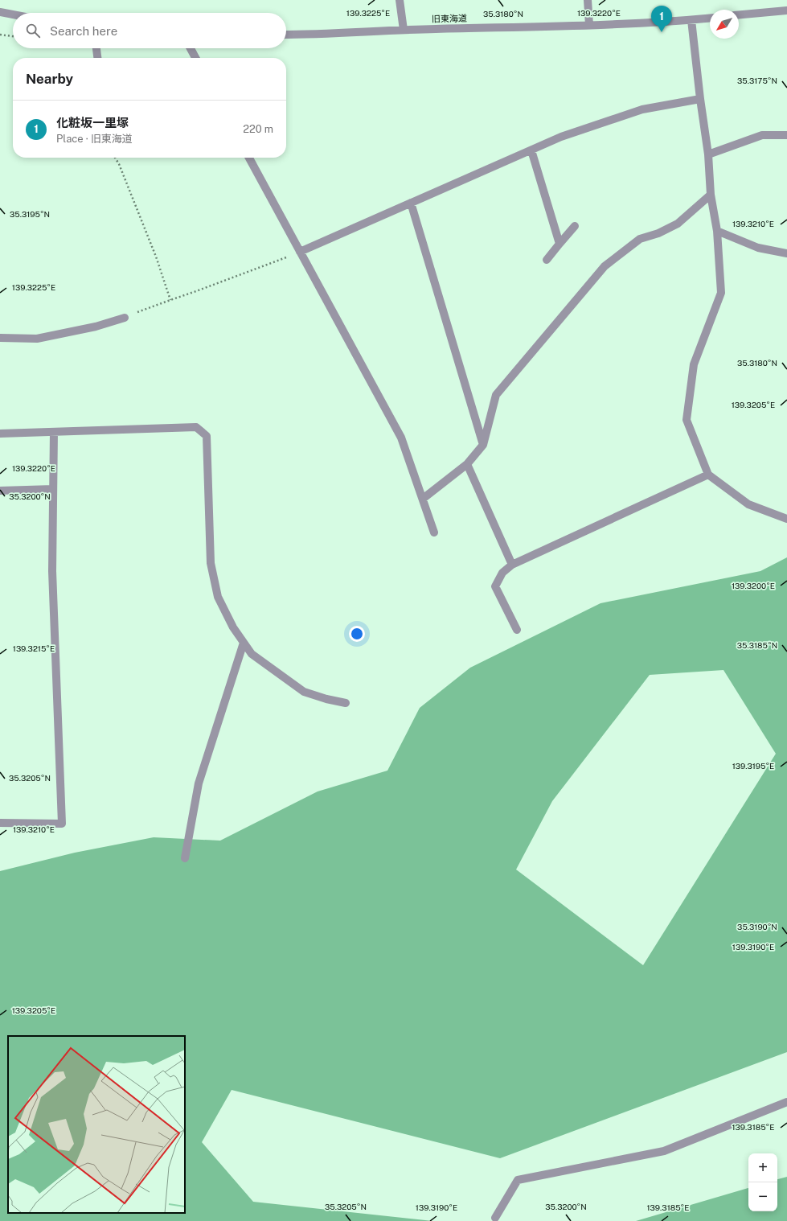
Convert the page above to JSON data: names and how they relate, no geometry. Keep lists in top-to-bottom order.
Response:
{
  "streets": {
    "street": ["旧東海道"]
  },
  "north": "bottom left",
  "page": {
    "pins": "1",
    "search": "Search here",
    "heading": "Nearby",
    "list": [
      {
        "mark": "1",
        "name": "化粧坂一里塚",
        "note": "Place · 旧東海道",
        "value": "220 m"
      }
    ],
    "map_buttons": ["+", "−"]
  },
  "coordinates": [
    "139.3225°E",
    "139.3220°E",
    "35.3180°N",
    "35.3175°N",
    "35.3195°N",
    "139.3210°E",
    "139.3205°E",
    "35.3200°N",
    "139.3200°E",
    "35.3185°N",
    "139.3215°E",
    "139.3195°E",
    "35.3205°N",
    "35.3190°N",
    "139.3190°E",
    "139.3185°E"
  ]
}
